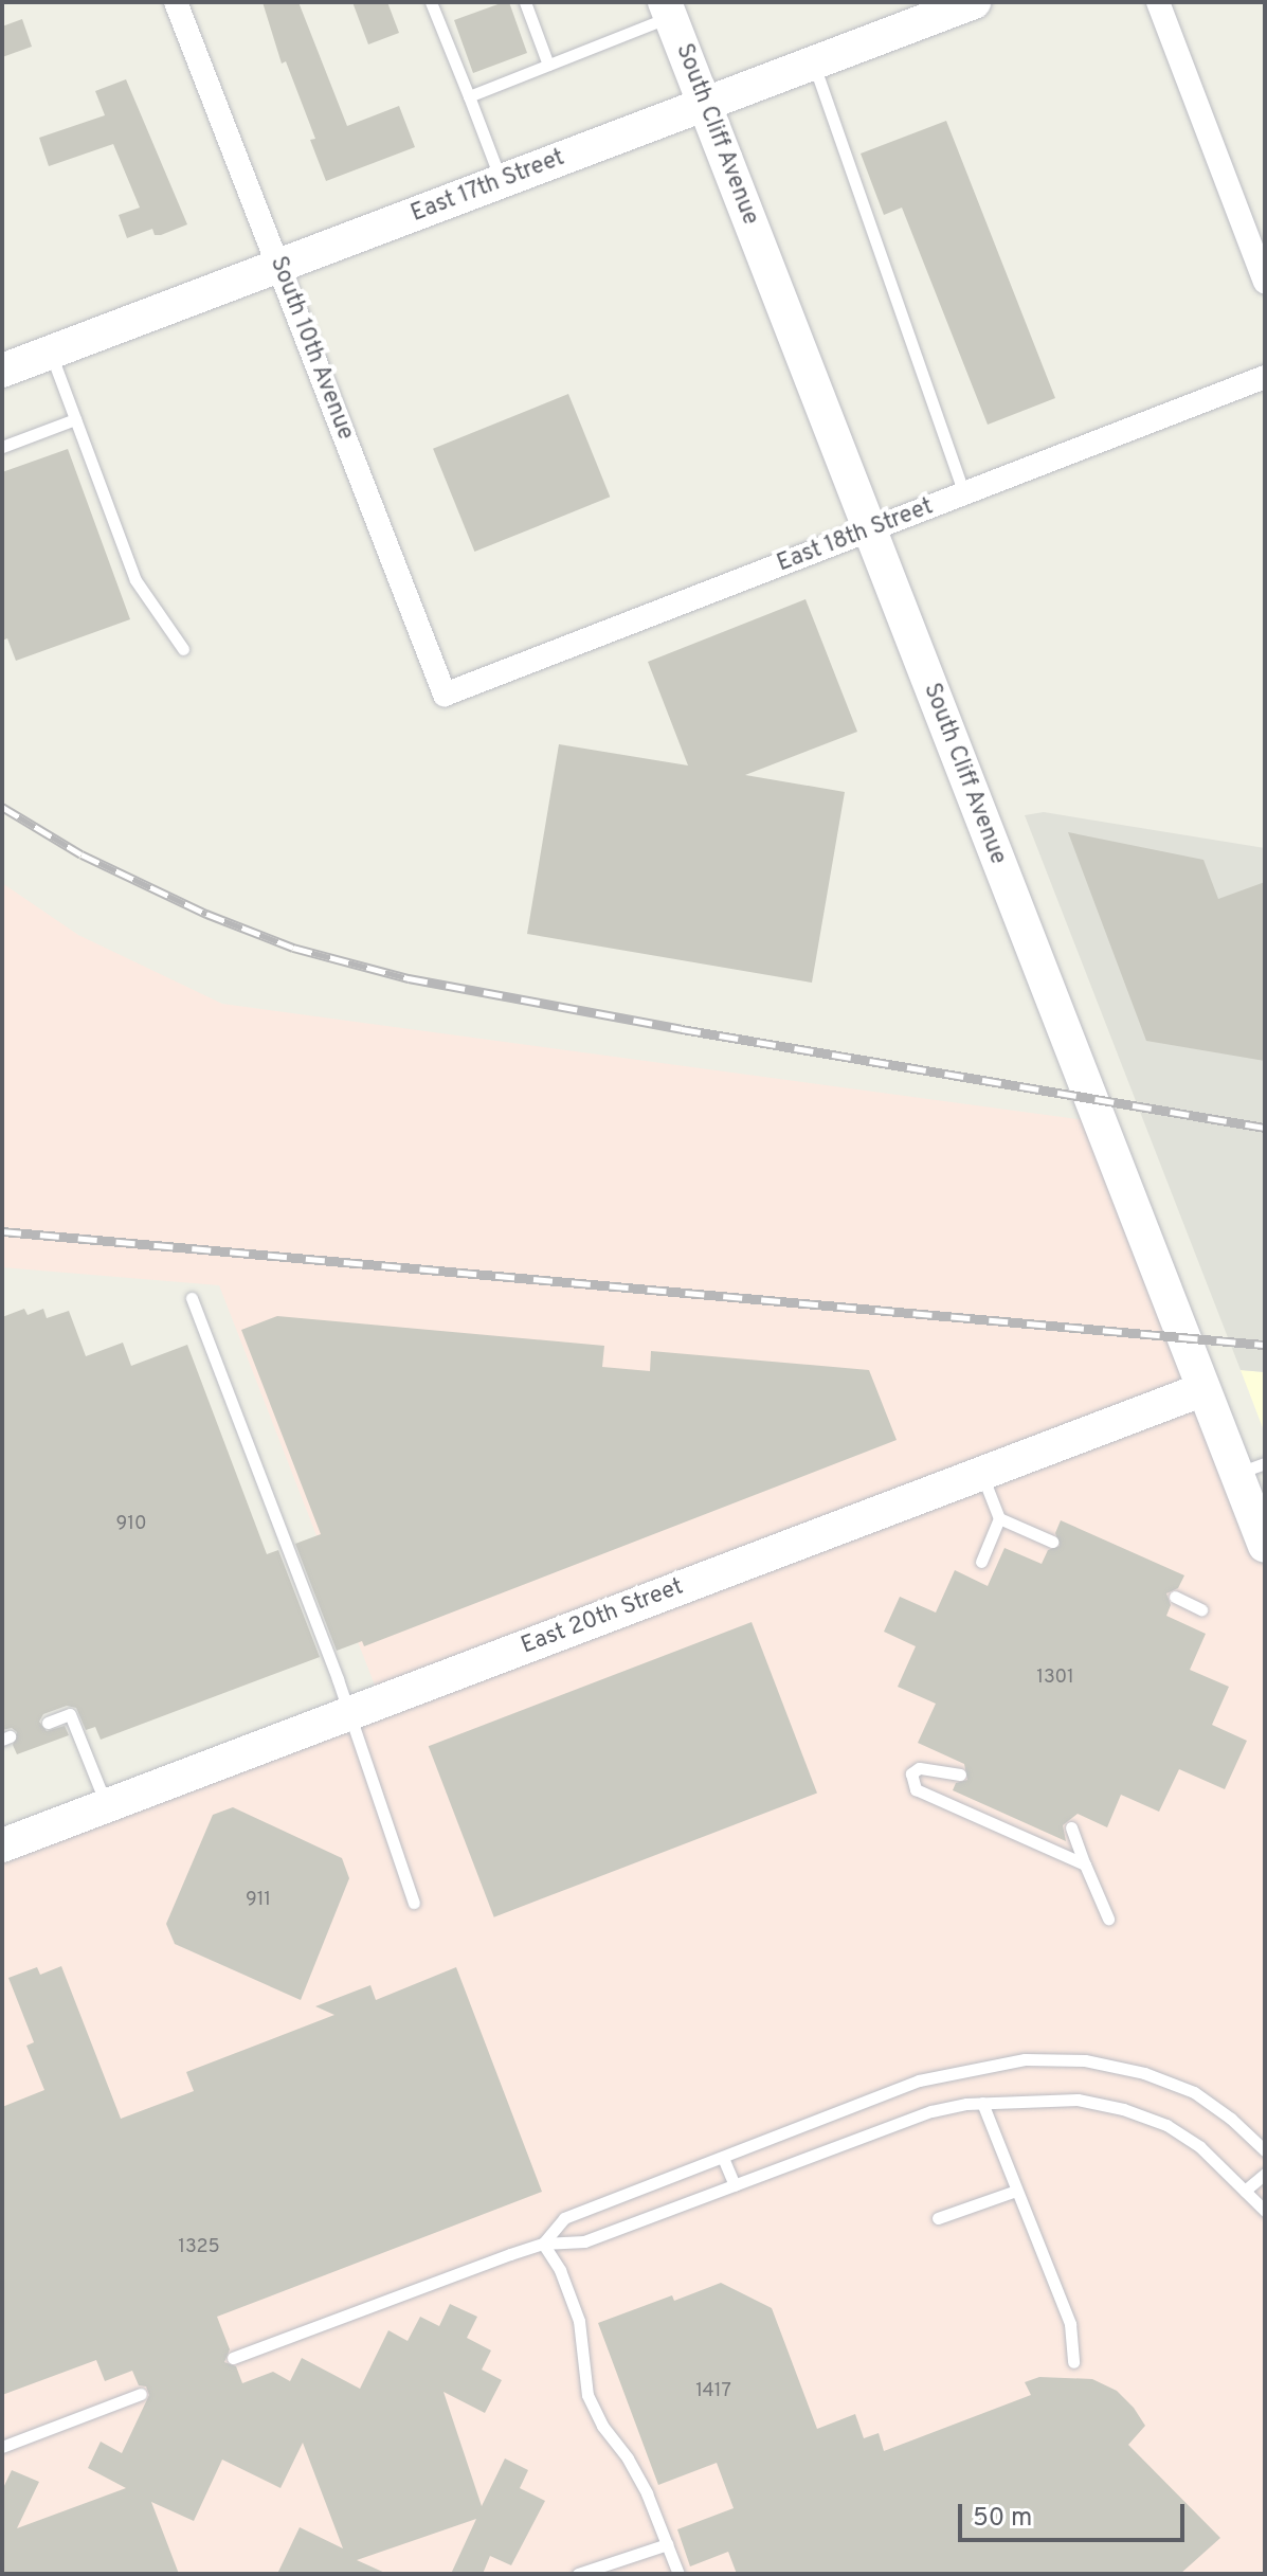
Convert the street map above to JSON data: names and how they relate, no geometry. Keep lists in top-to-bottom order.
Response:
{
  "streets": {
    "street": [
      "South Cliff Avenue",
      "East 17th Street",
      "South 10th Avenue",
      "East 18th Street",
      "East 20th Street"
    ]
  },
  "crossings": [
    ["South Cliff Avenue", "East 17th Street"],
    ["South Cliff Avenue", "East 18th Street"],
    ["South Cliff Avenue", "East 20th Street"],
    ["East 17th Street", "South 10th Avenue"],
    ["South 10th Avenue", "East 18th Street"]
  ],
  "house_numbers": [
    "910",
    "1301",
    "911",
    "1325",
    "1417"
  ],
  "scale_bar": "50 m"
}
